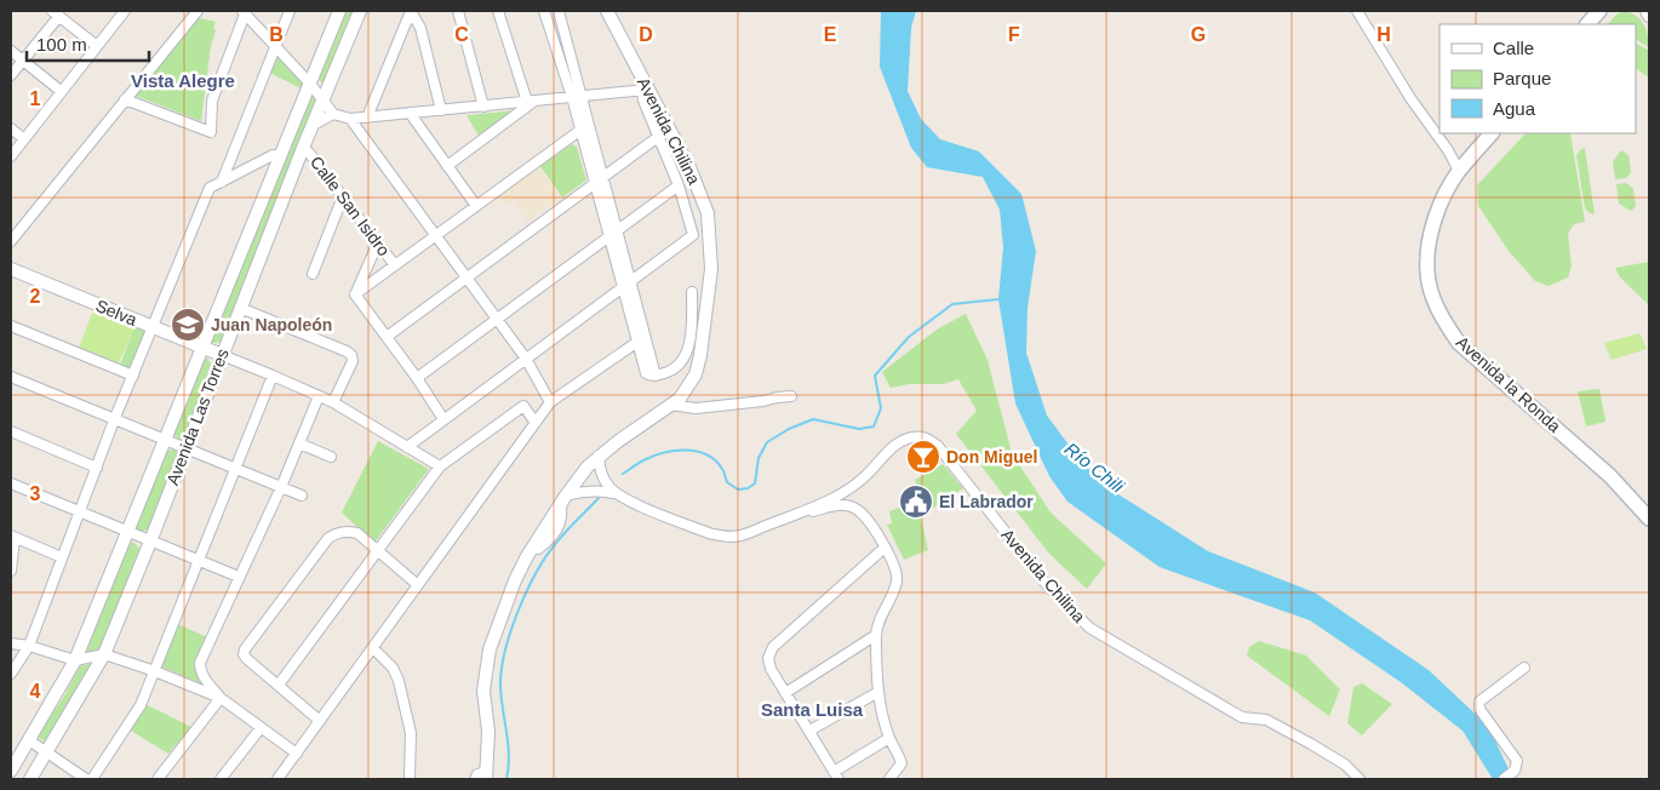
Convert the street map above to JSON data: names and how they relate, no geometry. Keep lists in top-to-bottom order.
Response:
{
  "streets": {
    "main road": ["Avenida la Ronda"],
    "street": [
      "Avenida Chilina",
      "Calle San Isidro",
      "Selva",
      "Avenida Las Torres"
    ]
  },
  "crossings": [
    ["Calle San Isidro", "Avenida Las Torres"],
    ["Selva", "Avenida Las Torres"]
  ],
  "districts": ["Vista Alegre", "Santa Luisa"],
  "water": ["Río Chili"],
  "places": {
    "school or university": ["Juan Napoleón"],
    "bar": ["Don Miguel"],
    "public building": ["El Labrador"]
  },
  "legend": ["Calle", "Parque", "Agua"],
  "scale_bar": "100 m",
  "grid": {
    "columns": [
      "B",
      "C",
      "D",
      "E",
      "F",
      "G",
      "H"
    ],
    "rows": [
      "1",
      "2",
      "3",
      "4"
    ]
  }
}
